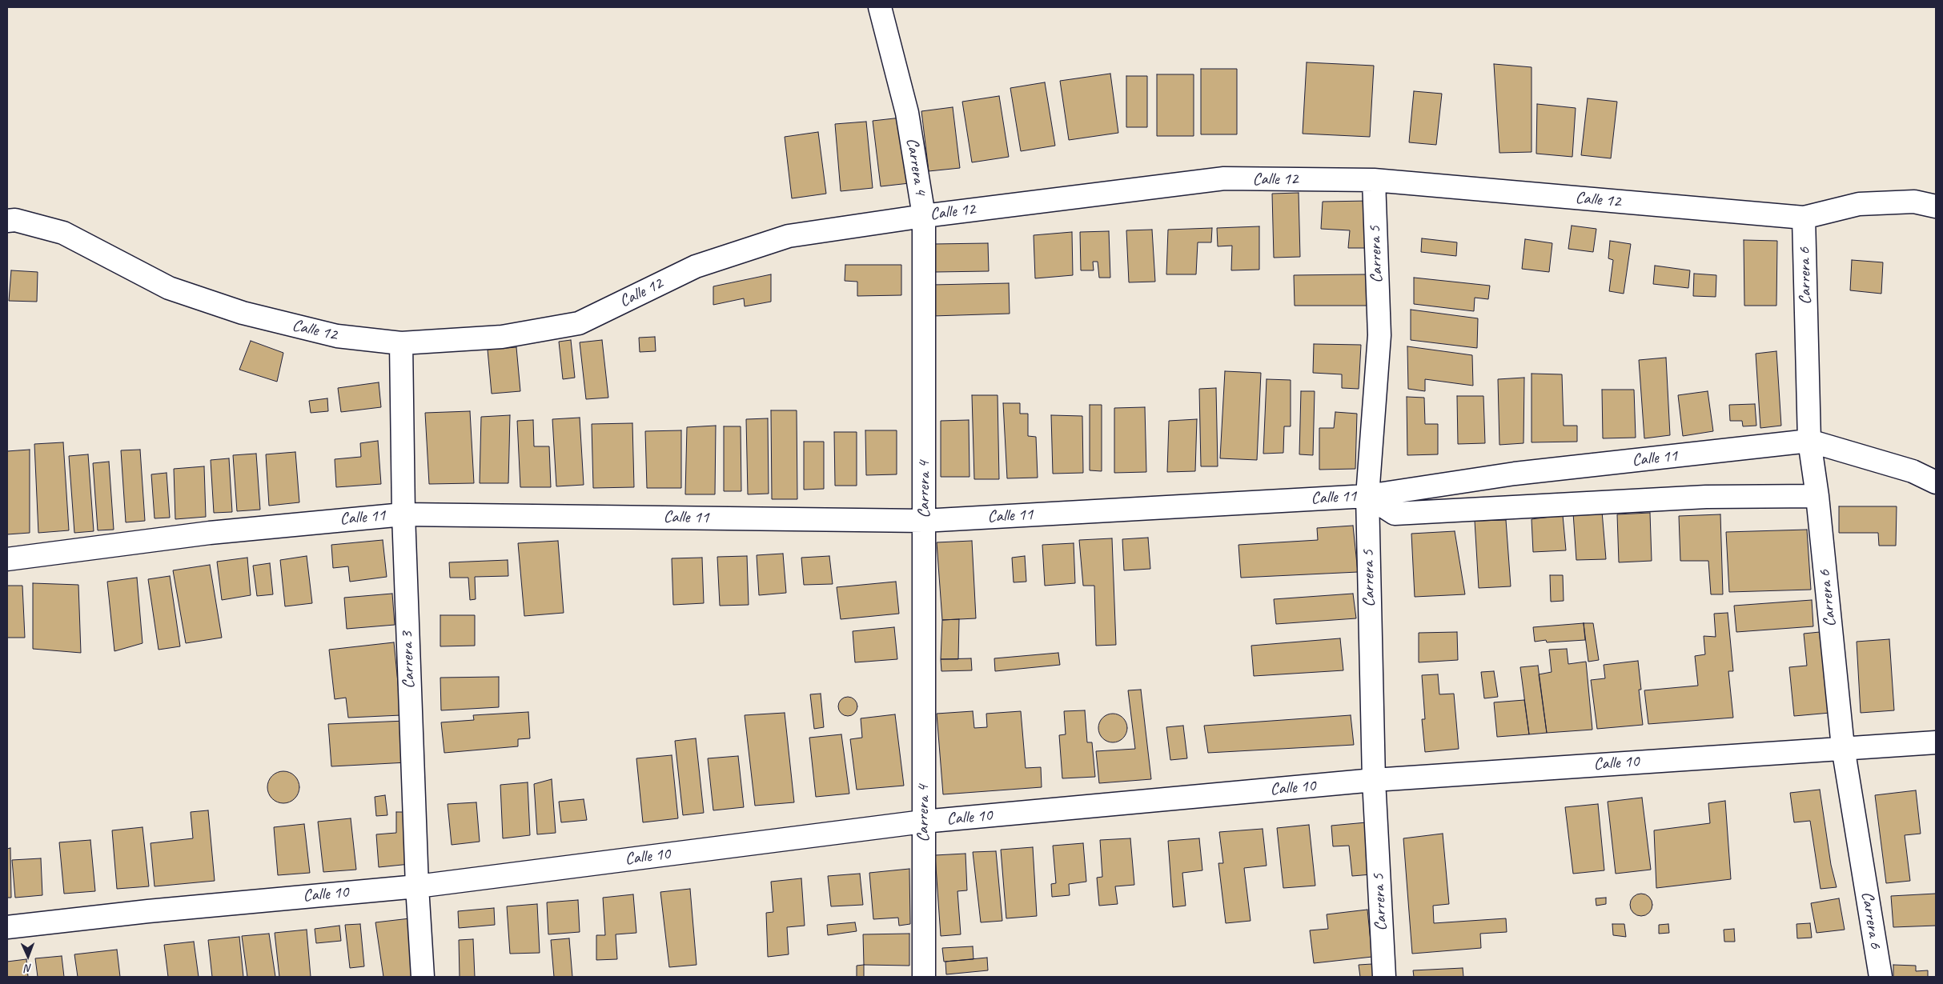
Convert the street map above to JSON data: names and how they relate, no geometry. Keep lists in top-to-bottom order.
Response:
{
  "streets": {
    "street": [
      "Carrera 4",
      "Calle 12",
      "Carrera 5",
      "Carrera 6",
      "Calle 11",
      "Carrera 3",
      "Calle 10"
    ]
  },
  "crossings": [
    ["Carrera 4", "Calle 12"],
    ["Carrera 4", "Calle 11"],
    ["Carrera 4", "Calle 10"],
    ["Calle 12", "Carrera 5"],
    ["Calle 12", "Carrera 6"],
    ["Calle 12", "Carrera 3"],
    ["Carrera 5", "Calle 11"],
    ["Carrera 5", "Calle 10"],
    ["Carrera 6", "Calle 11"],
    ["Carrera 6", "Calle 10"],
    ["Calle 11", "Carrera 3"],
    ["Carrera 3", "Calle 10"]
  ],
  "north": "bottom"
}
